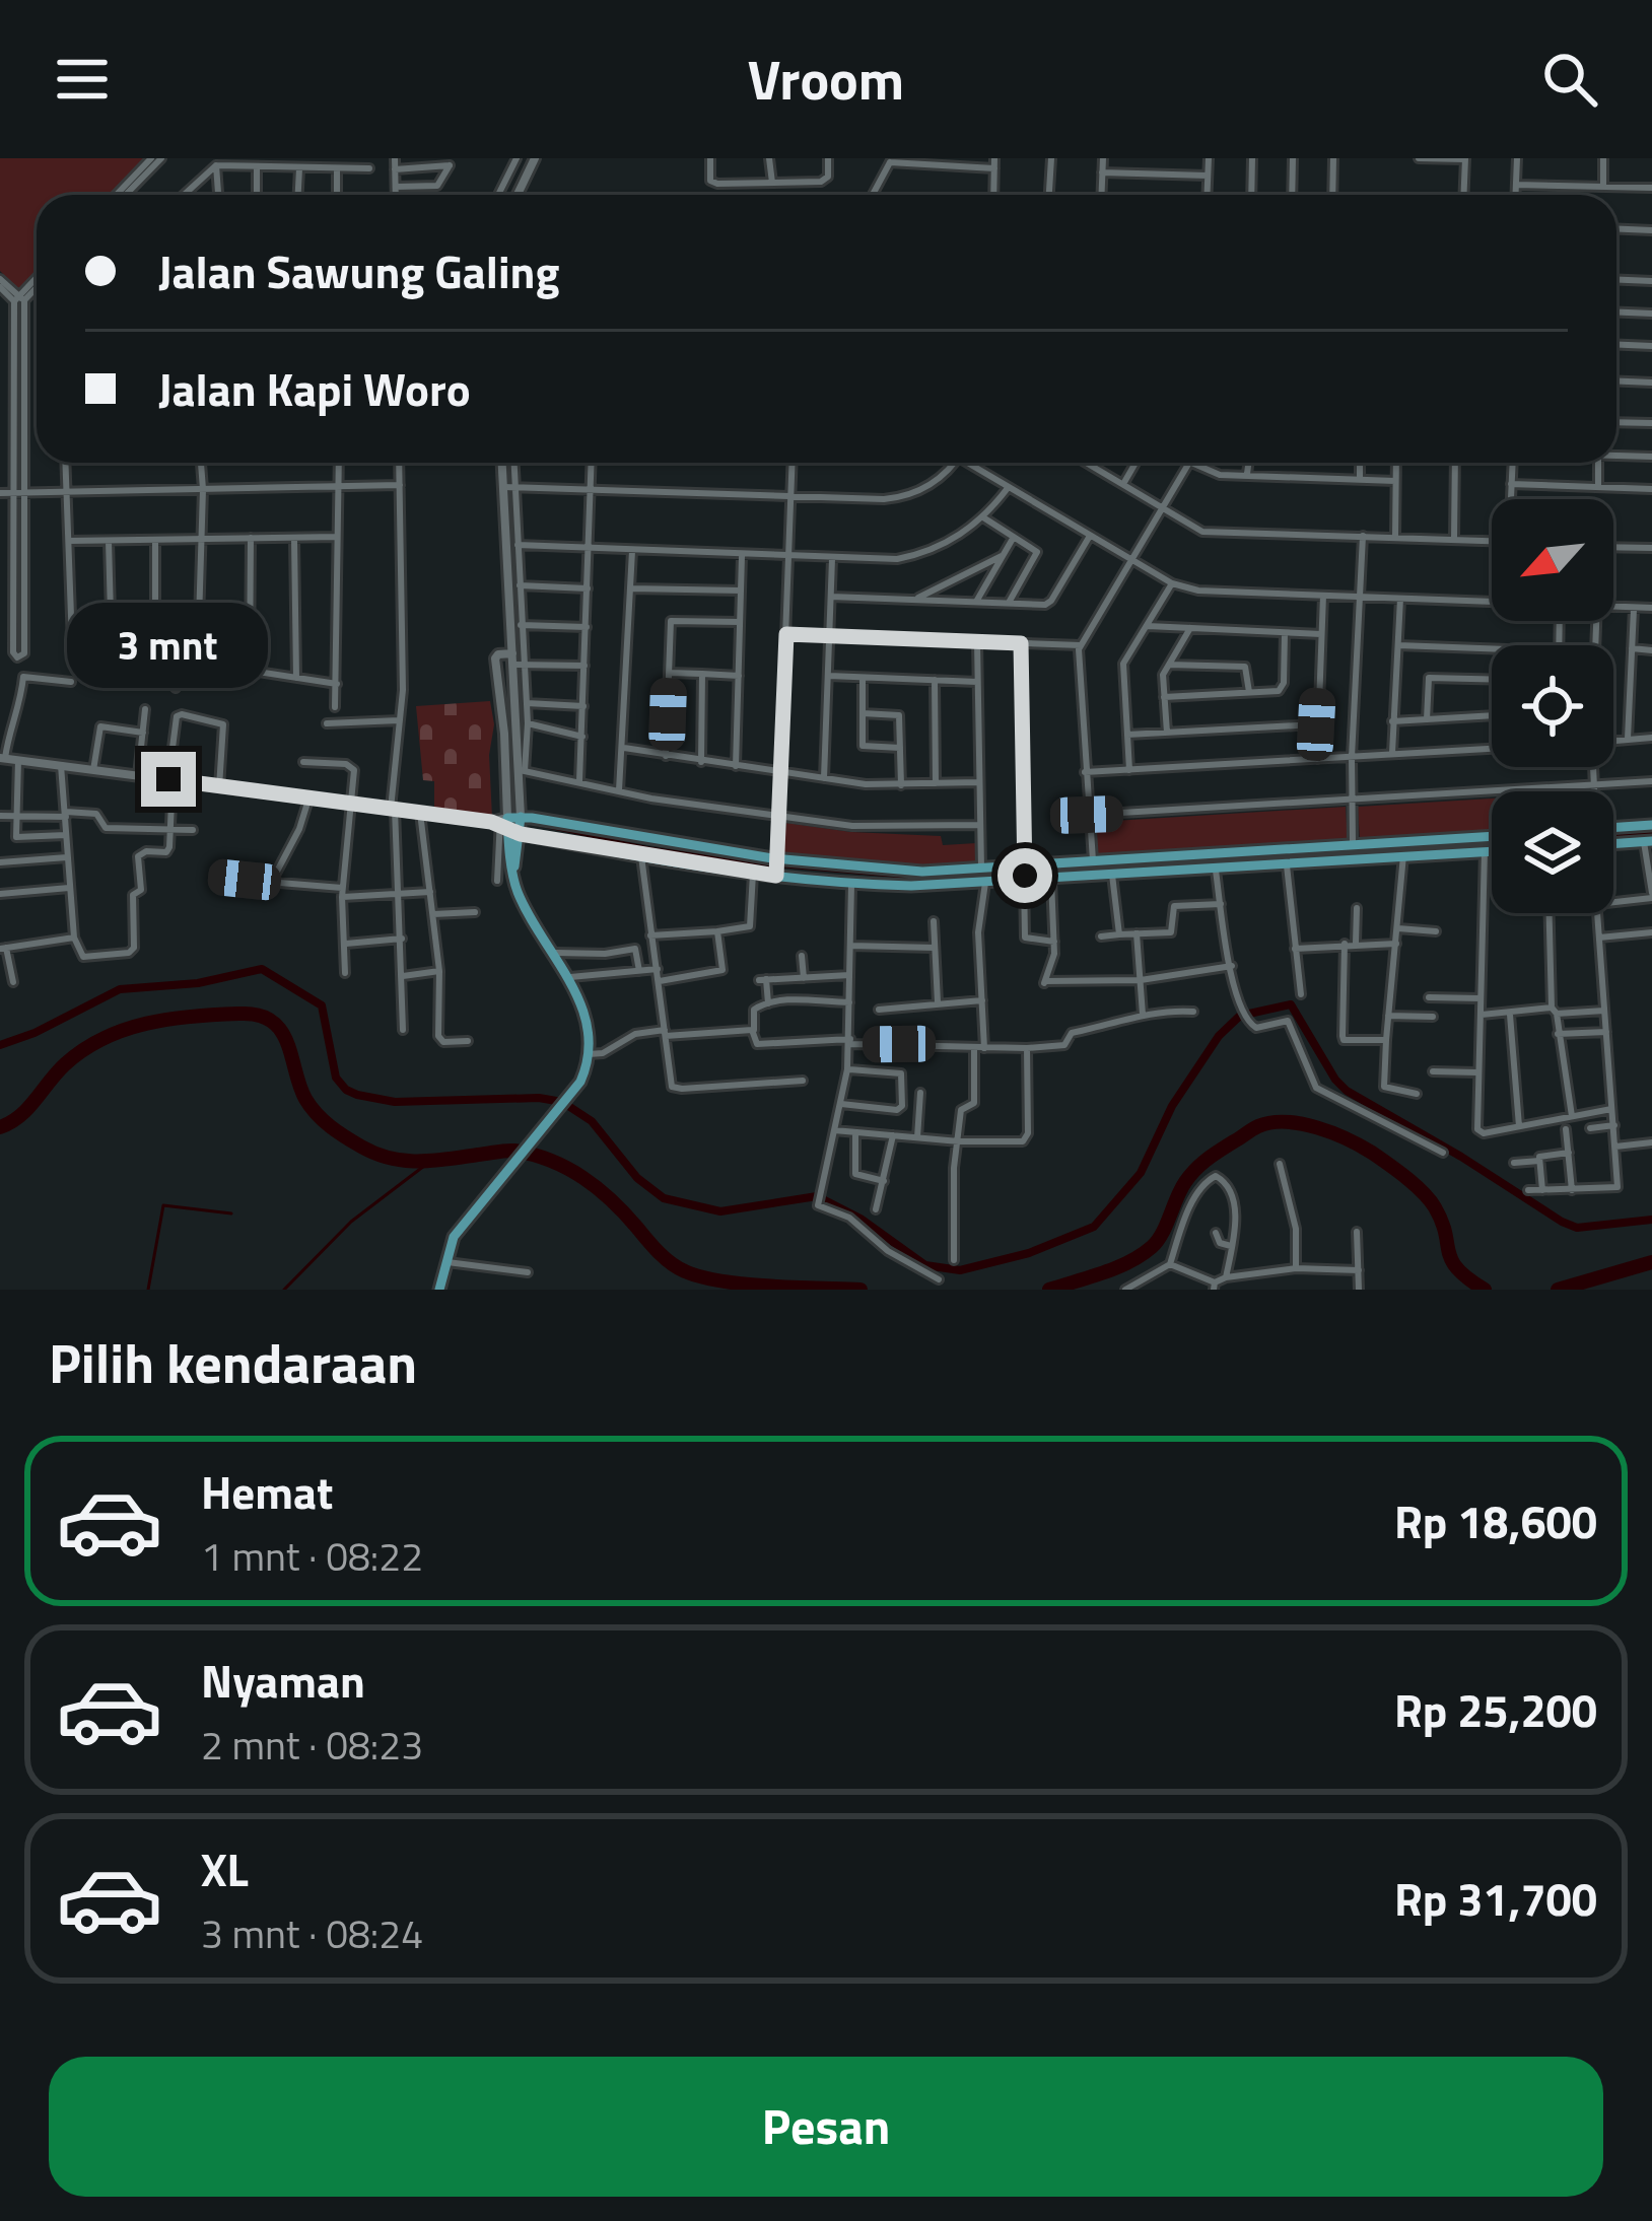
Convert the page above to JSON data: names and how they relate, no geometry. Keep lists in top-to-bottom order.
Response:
{
  "north": "bottom left",
  "page": {
    "header": "Vroom",
    "banner": ["Jalan Sawung Galing", "Jalan Kapi Woro"],
    "bubble": "3 mnt",
    "heading": "Pilih kendaraan",
    "list": [
      {
        "name": "Hemat",
        "note": "1 mnt · 08:22",
        "value": "Rp 18,600"
      },
      {
        "name": "Nyaman",
        "note": "2 mnt · 08:23",
        "value": "Rp 25,200"
      },
      {
        "name": "XL",
        "note": "3 mnt · 08:24",
        "value": "Rp 31,700"
      }
    ],
    "buttons": "Pesan"
  }
}
